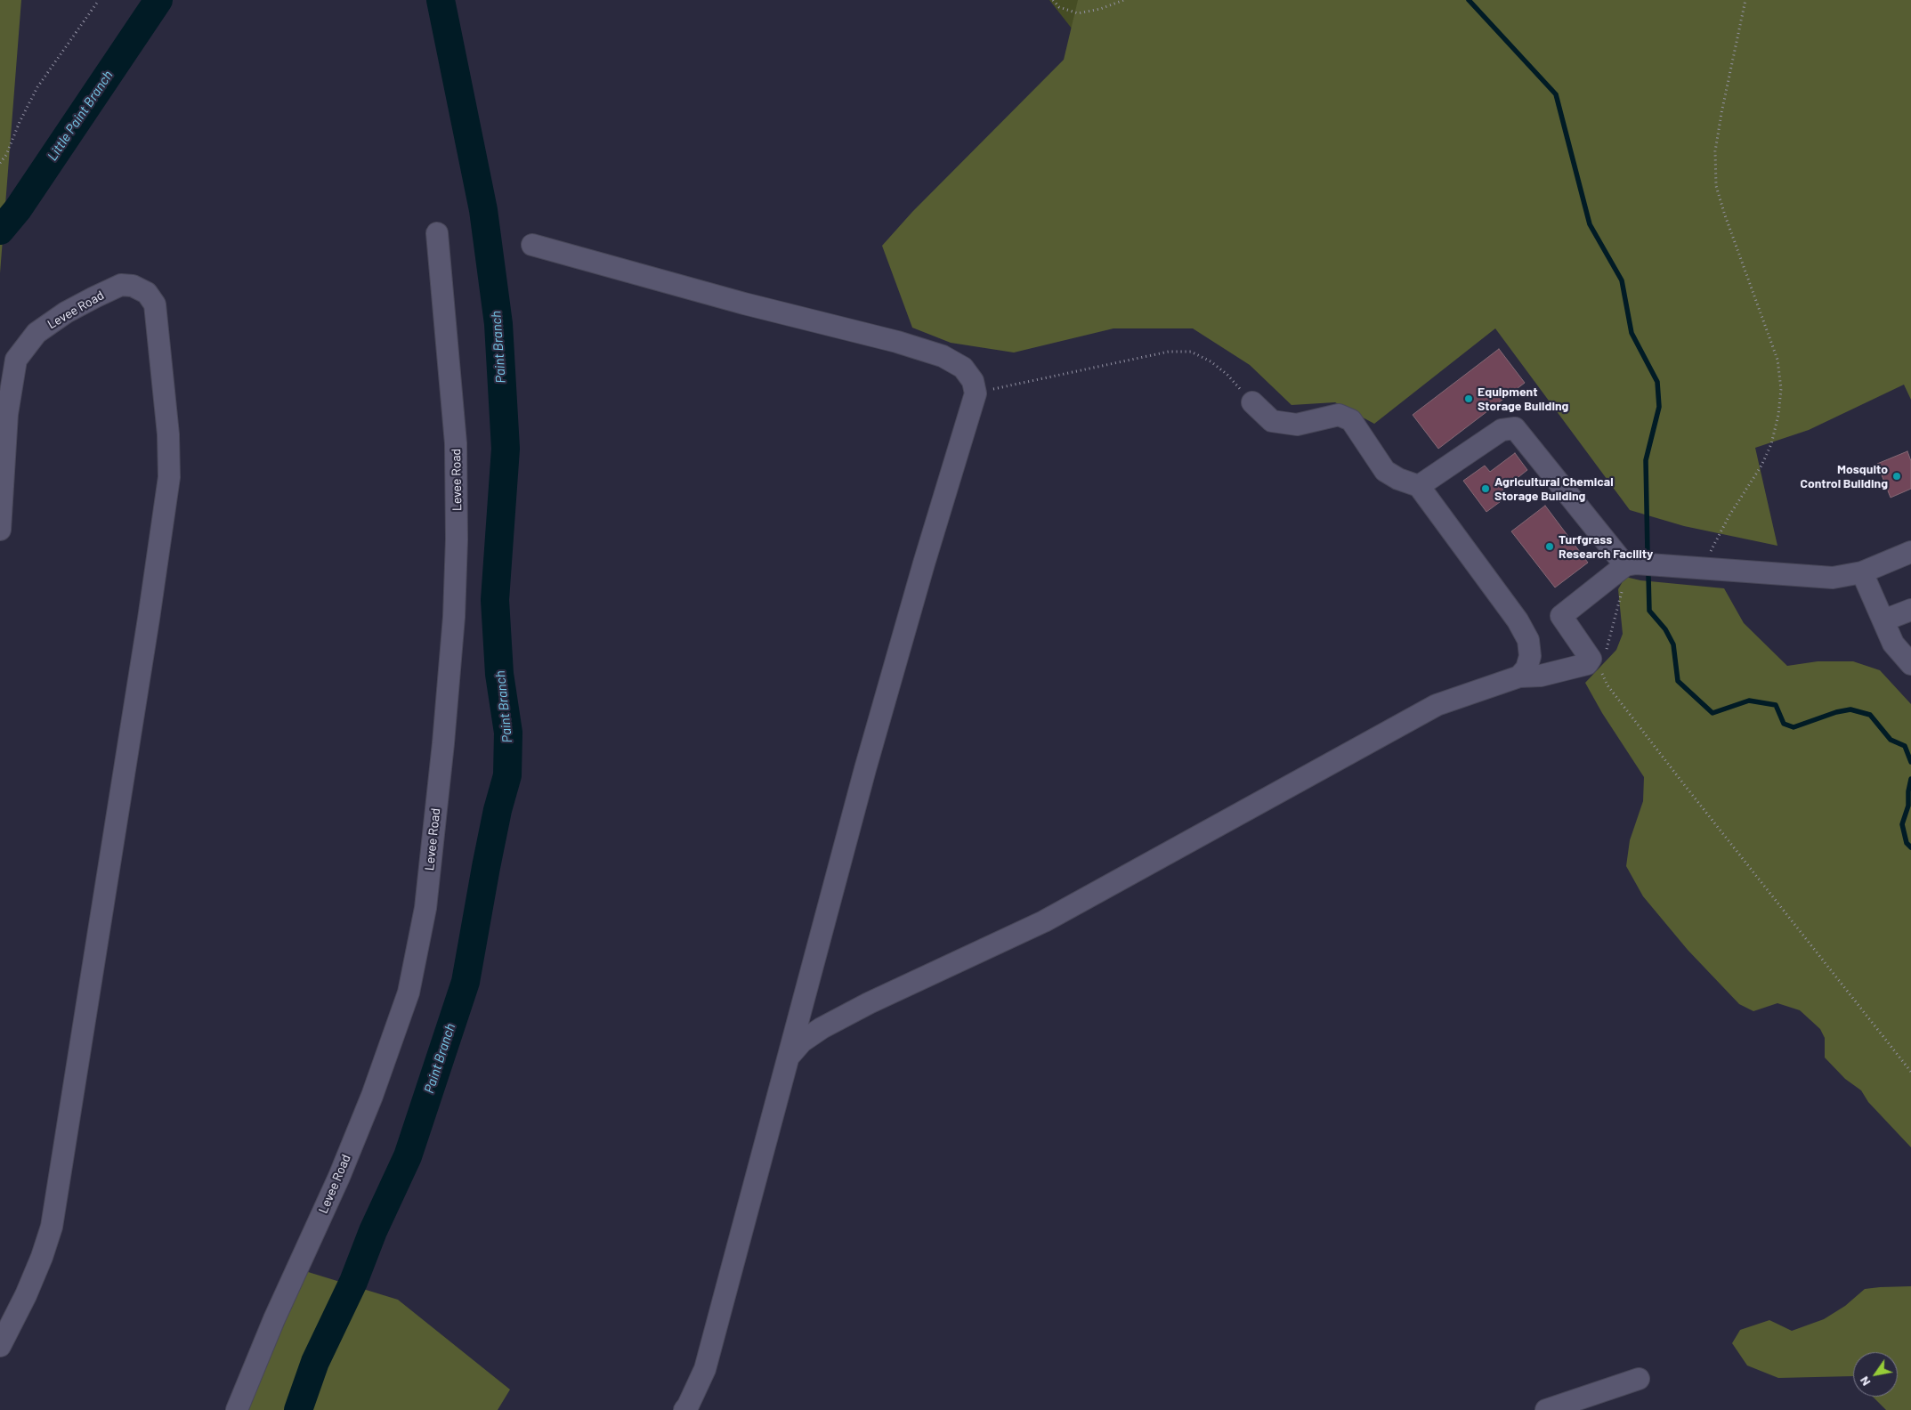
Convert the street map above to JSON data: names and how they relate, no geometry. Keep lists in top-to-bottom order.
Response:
{
  "streets": {
    "lane": ["Levee Road"]
  },
  "water": ["Little Paint Branch", "Paint Branch"],
  "places": [
    "Equipment Storage Building",
    "Mosquito Control Building",
    "Agricultural Chemical Storage Building",
    "Turfgrass Research Facility"
  ],
  "north": "bottom left"
}
